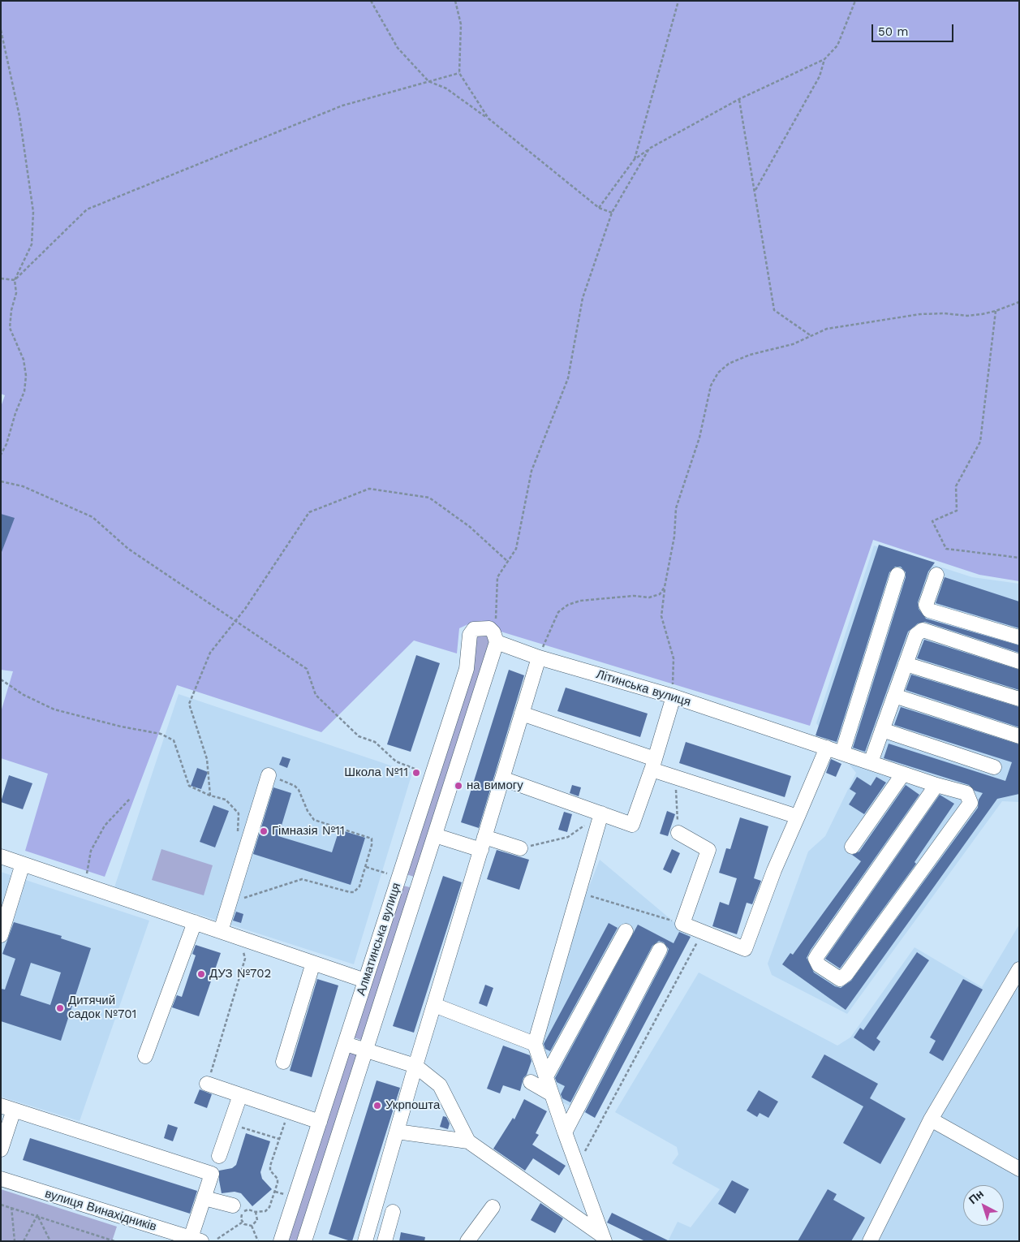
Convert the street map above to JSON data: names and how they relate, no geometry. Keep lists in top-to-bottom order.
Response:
{
  "streets": {
    "street": ["Літинська вулиця", "Алматинська вулиця", "вулиця Винахідників"]
  },
  "crossings": [
    ["Літинська вулиця", "Алматинська вулиця"]
  ],
  "places": [
    "Школа №11",
    "на вимогу",
    "Гімназія №11",
    "ДУЗ №702",
    "Дитячий садок №701",
    "Укрпошта"
  ],
  "scale_bar": "50 m",
  "north": "top left"
}
